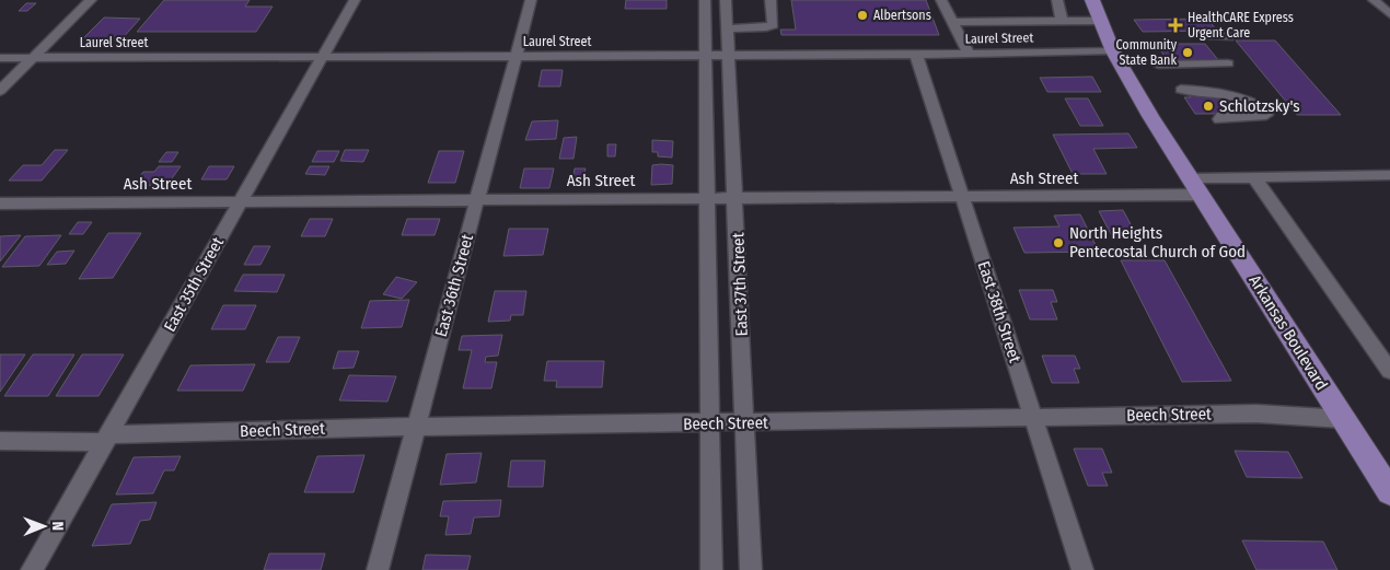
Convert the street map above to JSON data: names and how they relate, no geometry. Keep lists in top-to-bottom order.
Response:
{
  "streets": {
    "main road": ["Arkansas Boulevard"],
    "street": [
      "Laurel Street",
      "Ash Street",
      "East 35th Street",
      "East 37th Street",
      "East 36th Street",
      "East 38th Street",
      "Beech Street"
    ]
  },
  "crossings": [
    ["Laurel Street", "East 35th Street"],
    ["Laurel Street", "East 37th Street"],
    ["Laurel Street", "East 36th Street"],
    ["Laurel Street", "East 38th Street"],
    ["Laurel Street", "Arkansas Boulevard"],
    ["Ash Street", "East 35th Street"],
    ["Ash Street", "East 37th Street"],
    ["Ash Street", "East 36th Street"],
    ["Ash Street", "East 38th Street"],
    ["Ash Street", "Arkansas Boulevard"],
    ["East 35th Street", "Beech Street"],
    ["East 37th Street", "Beech Street"],
    ["East 36th Street", "Beech Street"],
    ["East 38th Street", "Beech Street"],
    ["Arkansas Boulevard", "Beech Street"]
  ],
  "places": {
    "other": [
      "Albertsons",
      "Community State Bank",
      "Schlotzsky's",
      "North Heights Pentecostal Church of God"
    ],
    "health": ["HealthCARE Express Urgent Care"]
  },
  "north": "right"
}
